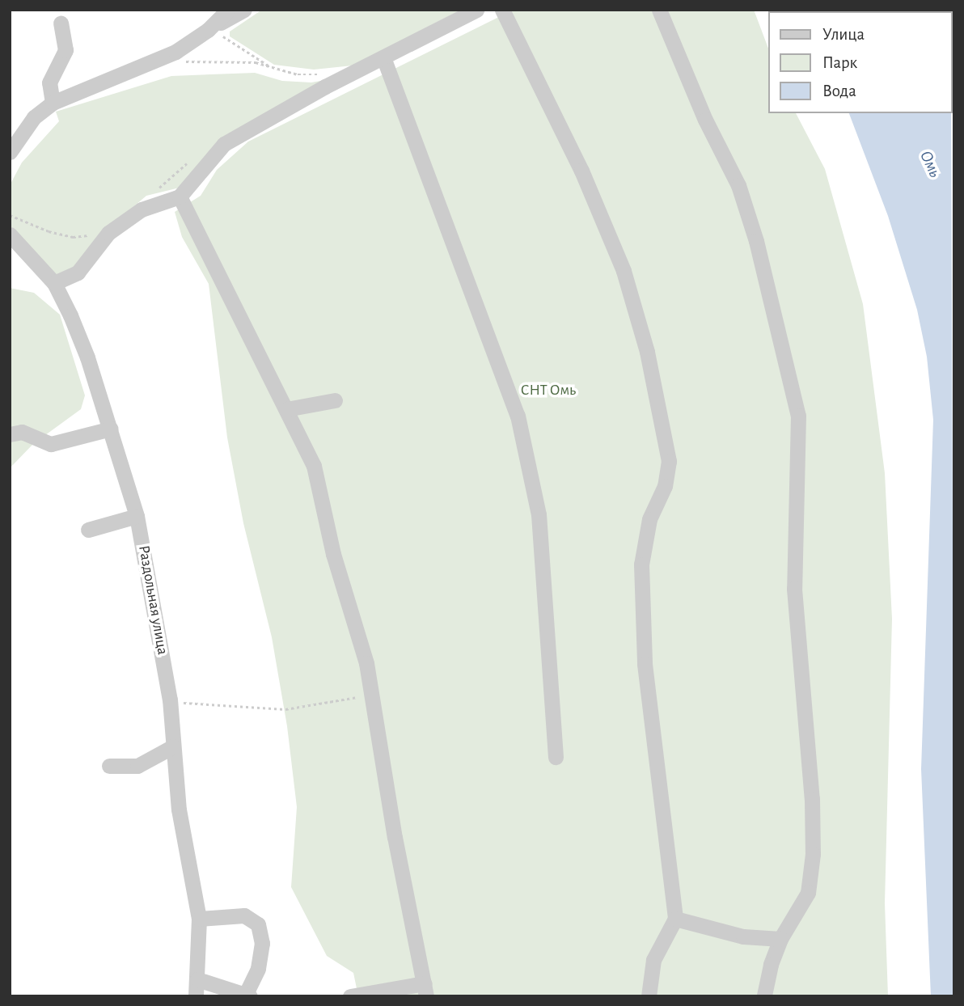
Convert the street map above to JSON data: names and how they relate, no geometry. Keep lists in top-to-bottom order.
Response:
{
  "streets": {
    "street": ["Раздольная улица"]
  },
  "water": ["Омь"],
  "parks": ["СНТ Омь"],
  "legend": ["Улица", "Парк", "Вода"]
}
